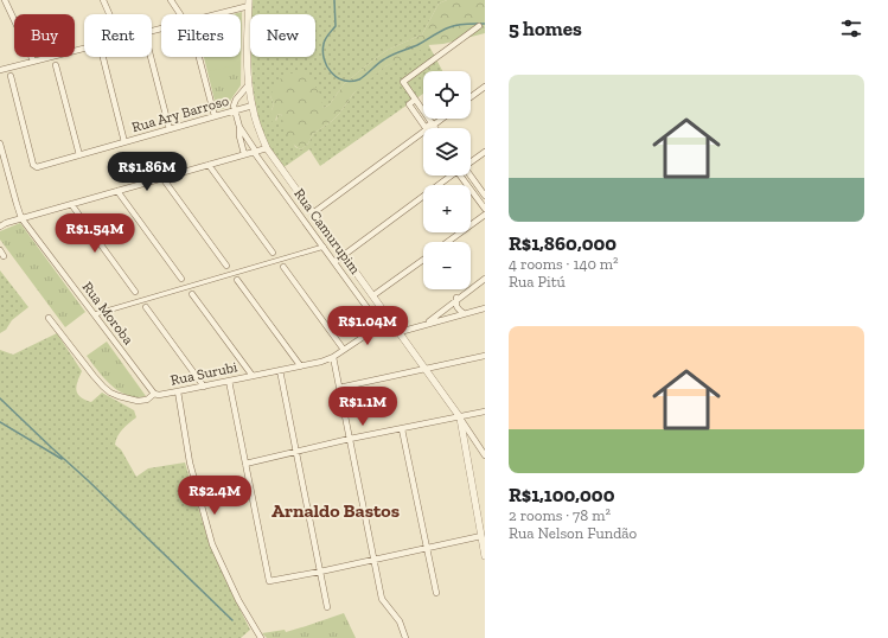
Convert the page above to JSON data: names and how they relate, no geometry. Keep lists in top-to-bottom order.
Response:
{
  "streets": {
    "street": [
      "Rua Ary Barroso",
      "Rua Camurupim",
      "Rua Moroba",
      "Rua Surubi"
    ]
  },
  "crossings": [
    ["Rua Camurupim", "Rua Surubi"],
    ["Rua Moroba", "Rua Surubi"]
  ],
  "districts": ["Arnaldo Bastos"],
  "page": {
    "heading": "5 homes",
    "chip": [
      "Buy",
      "Rent",
      "Filters",
      "New"
    ],
    "list": [
      {
        "name": "R$1,860,000",
        "note": "4 rooms · 140 m² · Rua Pitú"
      },
      {
        "name": "R$1,100,000",
        "note": "2 rooms · 78 m² · Rua Nelson Fundão"
      }
    ],
    "map_buttons": ["+", "−"],
    "price": [
      "R$1.86M",
      "R$1.54M",
      "R$1.04M",
      "R$1.1M",
      "R$2.4M"
    ]
  }
}
